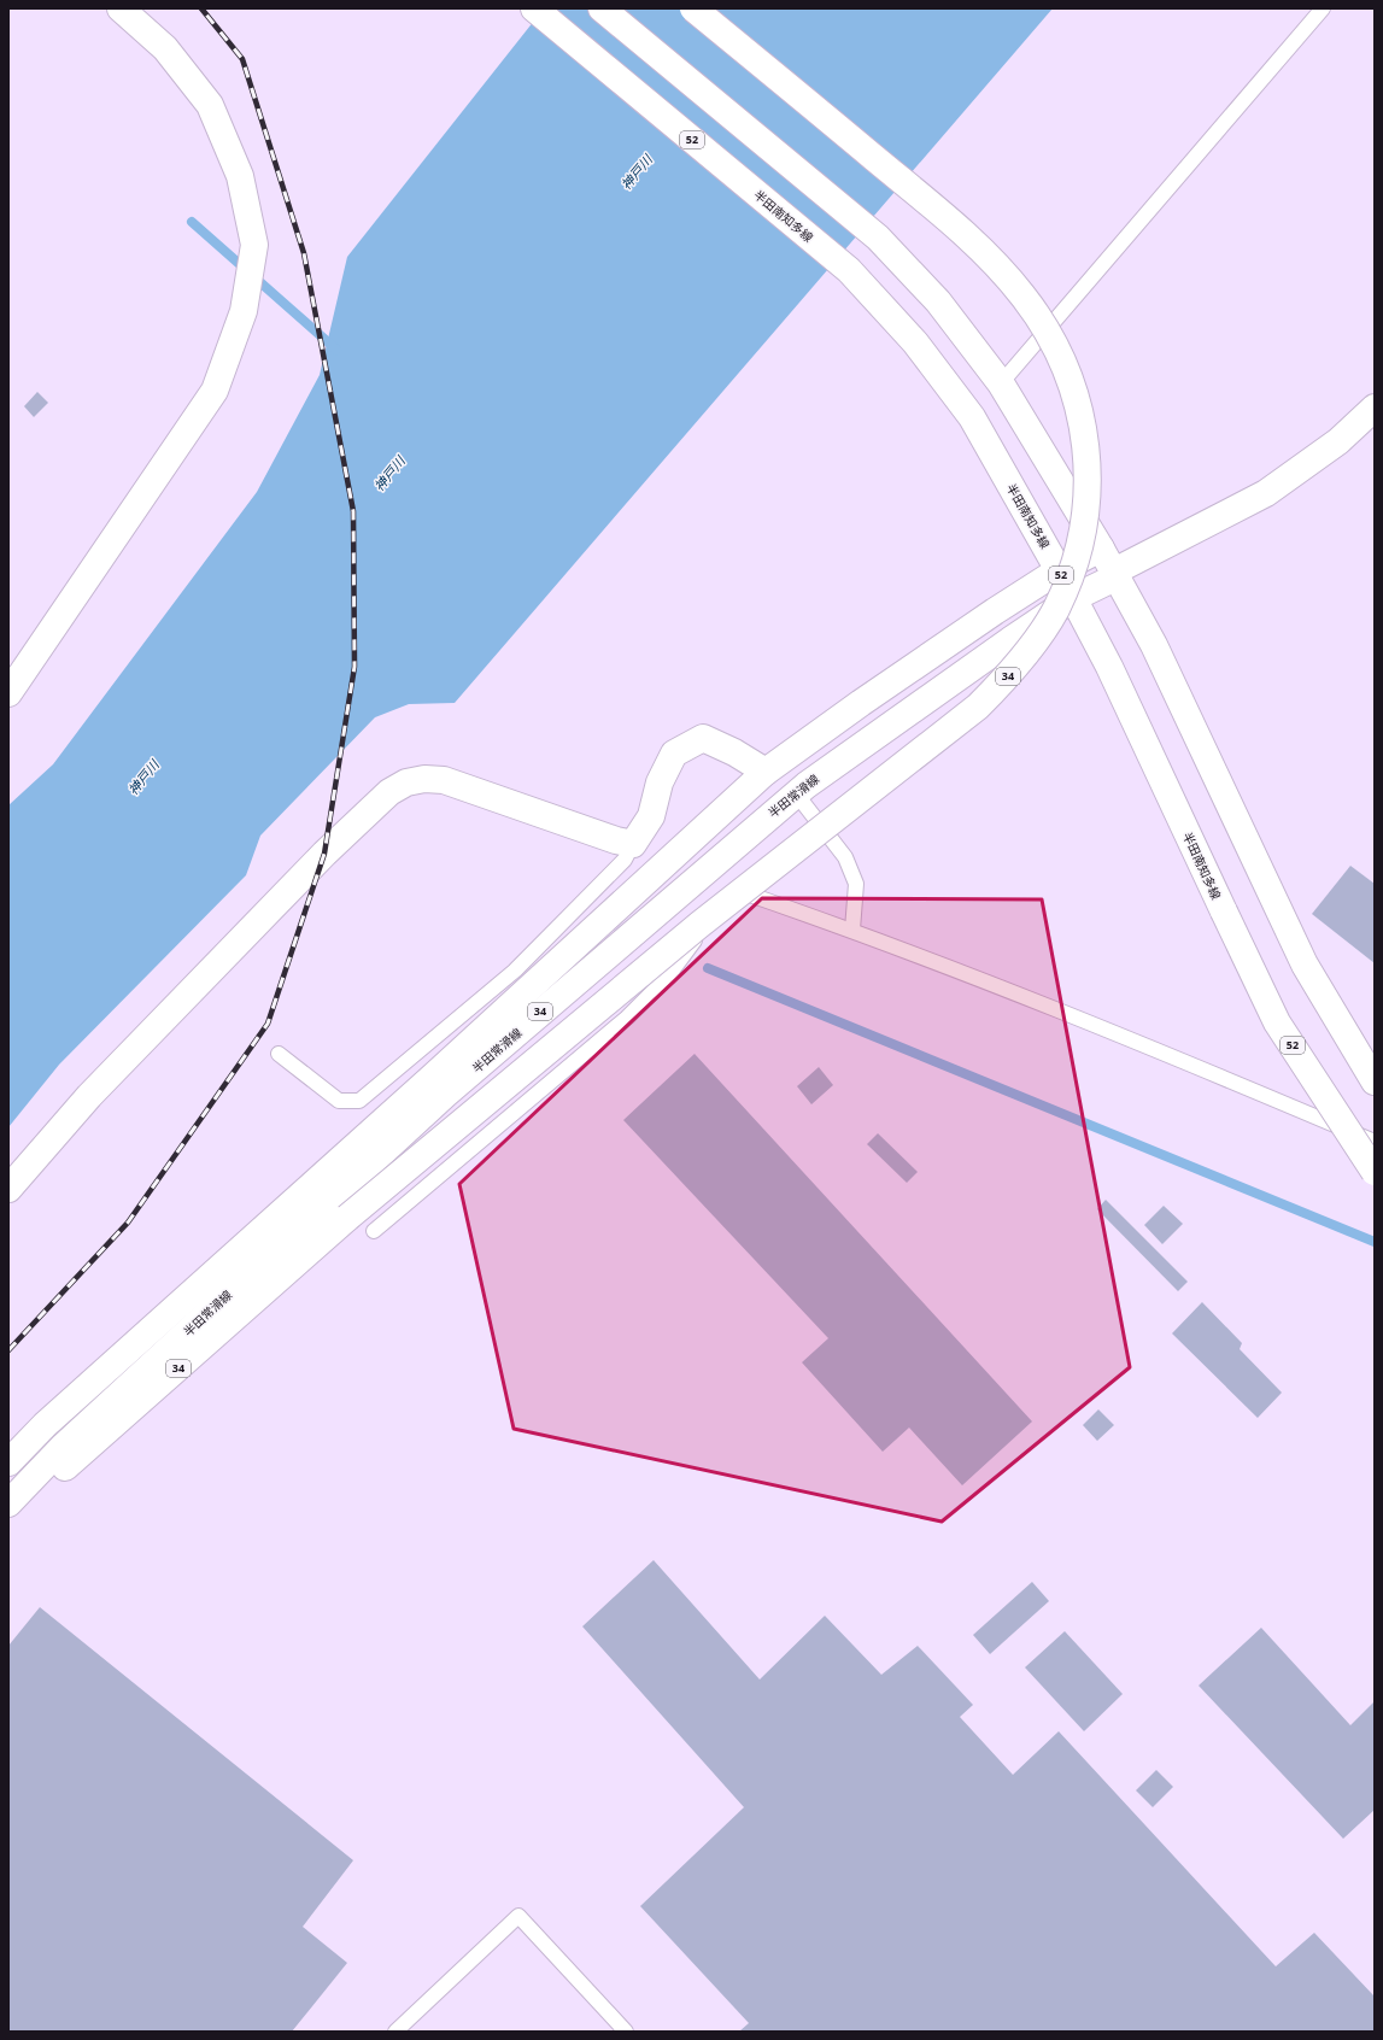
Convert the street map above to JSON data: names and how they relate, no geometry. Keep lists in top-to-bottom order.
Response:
{
  "streets": {
    "main road": [
      "52",
      "半田南知多線",
      "34",
      "半田常滑線"
    ]
  },
  "crossings": [
    ["半田南知多線", "半田常滑線"]
  ],
  "water": ["神戸川"]
}
